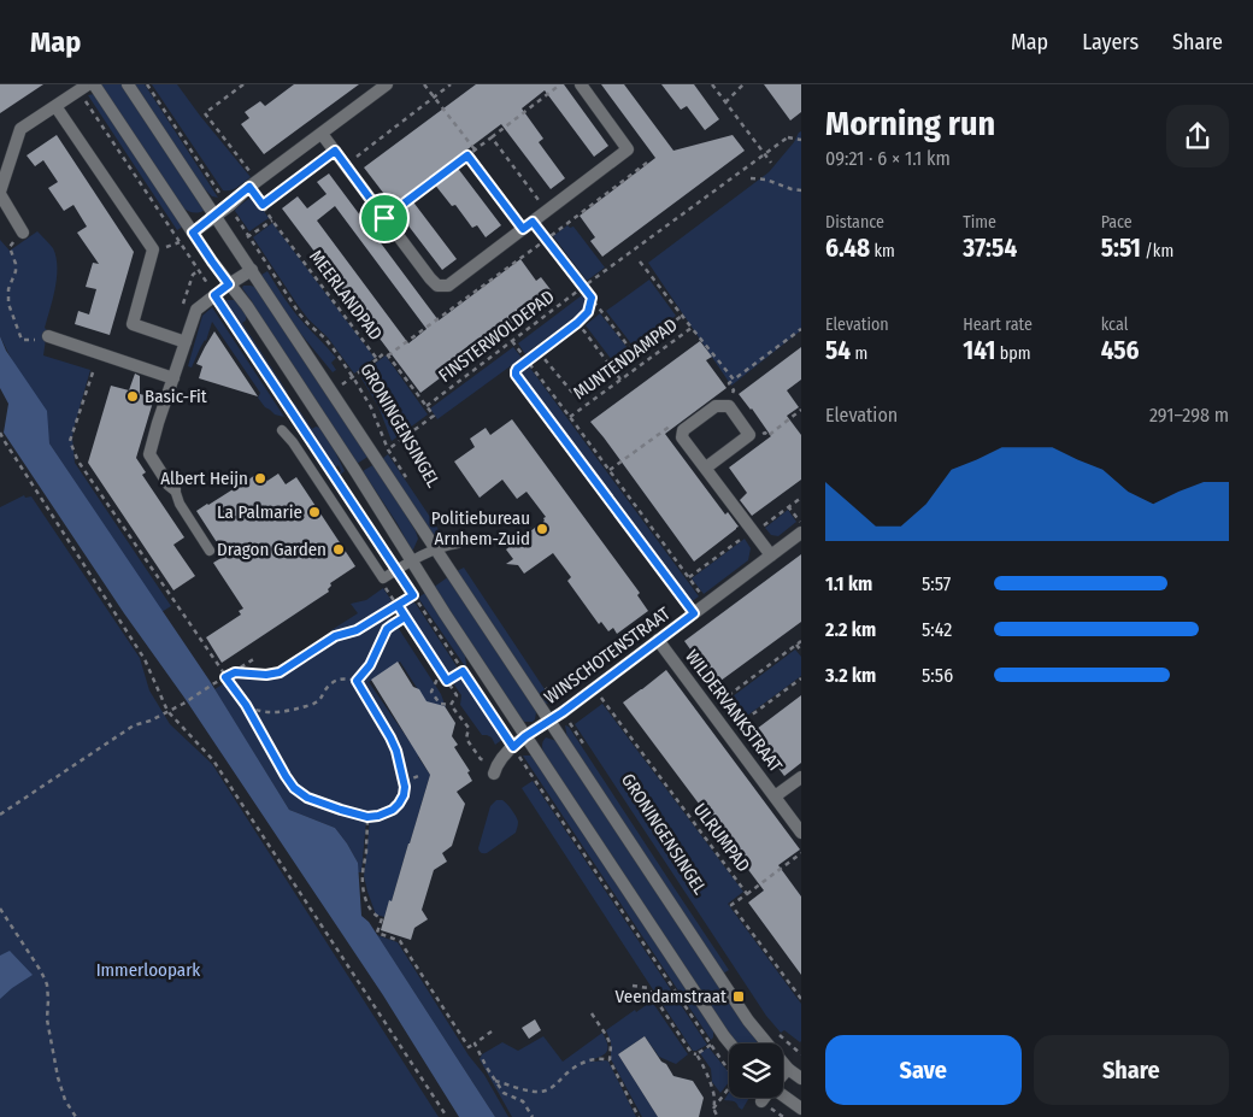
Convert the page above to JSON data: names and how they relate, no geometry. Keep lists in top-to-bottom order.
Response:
{
  "streets": {
    "street": ["GRONINGENSINGEL", "WINSCHOTENSTRAAT", "WILDERVANKSTRAAT"],
    "path": [
      "MEERLANDPAD",
      "FINSTERWOLDEPAD",
      "MUNTENDAMPAD",
      "ULRUMPAD"
    ]
  },
  "crossings": [
    ["MEERLANDPAD", "FINSTERWOLDEPAD"],
    ["FINSTERWOLDEPAD", "WINSCHOTENSTRAAT"],
    ["GRONINGENSINGEL", "WINSCHOTENSTRAAT"],
    ["WINSCHOTENSTRAAT", "WILDERVANKSTRAAT"],
    ["WINSCHOTENSTRAAT", "ULRUMPAD"]
  ],
  "parks": ["Immerloopark"],
  "places": {
    "other": [
      "Basic-Fit",
      "Albert Heijn",
      "La Palmarie",
      "Politiebureau Arnhem-Zuid",
      "Dragon Garden"
    ],
    "transit": ["Veendamstraat"]
  },
  "page": {
    "header": "Map",
    "nav": ["Map", "Layers", "Share"],
    "heading": ["Morning run", "09:21 · 6 × 1.1 km"],
    "stats": [
      ["Distance", "6.48 km"],
      ["Time", "37:54"],
      ["Pace", "5:51 /km"],
      ["Elevation", "54 m"],
      ["Heart rate", "141 bpm"],
      ["kcal", "456"]
    ],
    "chart": ["Elevation", "291–298 m"],
    "list": [
      {
        "name": "1.1 km",
        "note": "5:57"
      },
      {
        "name": "2.2 km",
        "note": "5:42"
      },
      {
        "name": "3.2 km",
        "note": "5:56"
      }
    ],
    "buttons": ["Save", "Share"]
  }
}
